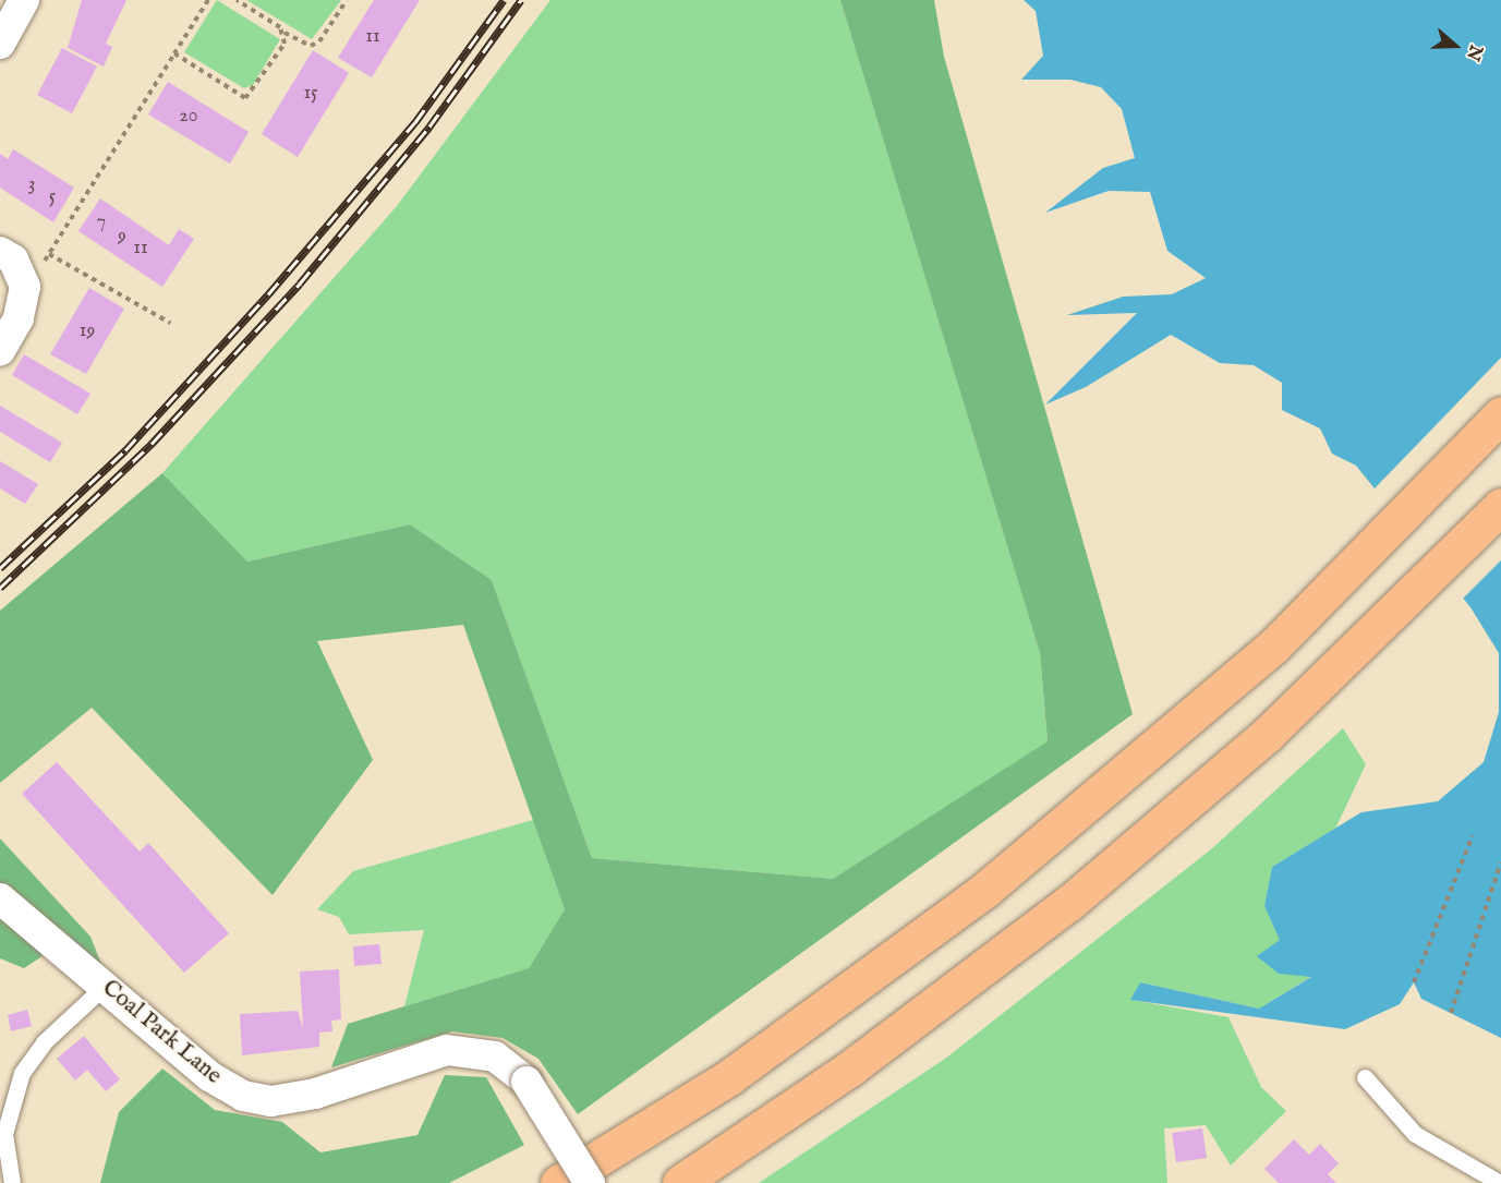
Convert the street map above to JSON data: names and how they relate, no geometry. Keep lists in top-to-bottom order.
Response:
{
  "streets": {
    "street": ["Coal Park Lane"]
  },
  "house_numbers": [
    "11",
    "15",
    "20",
    "3",
    "5",
    "7",
    "9",
    "11",
    "19"
  ],
  "north": "right"
}
